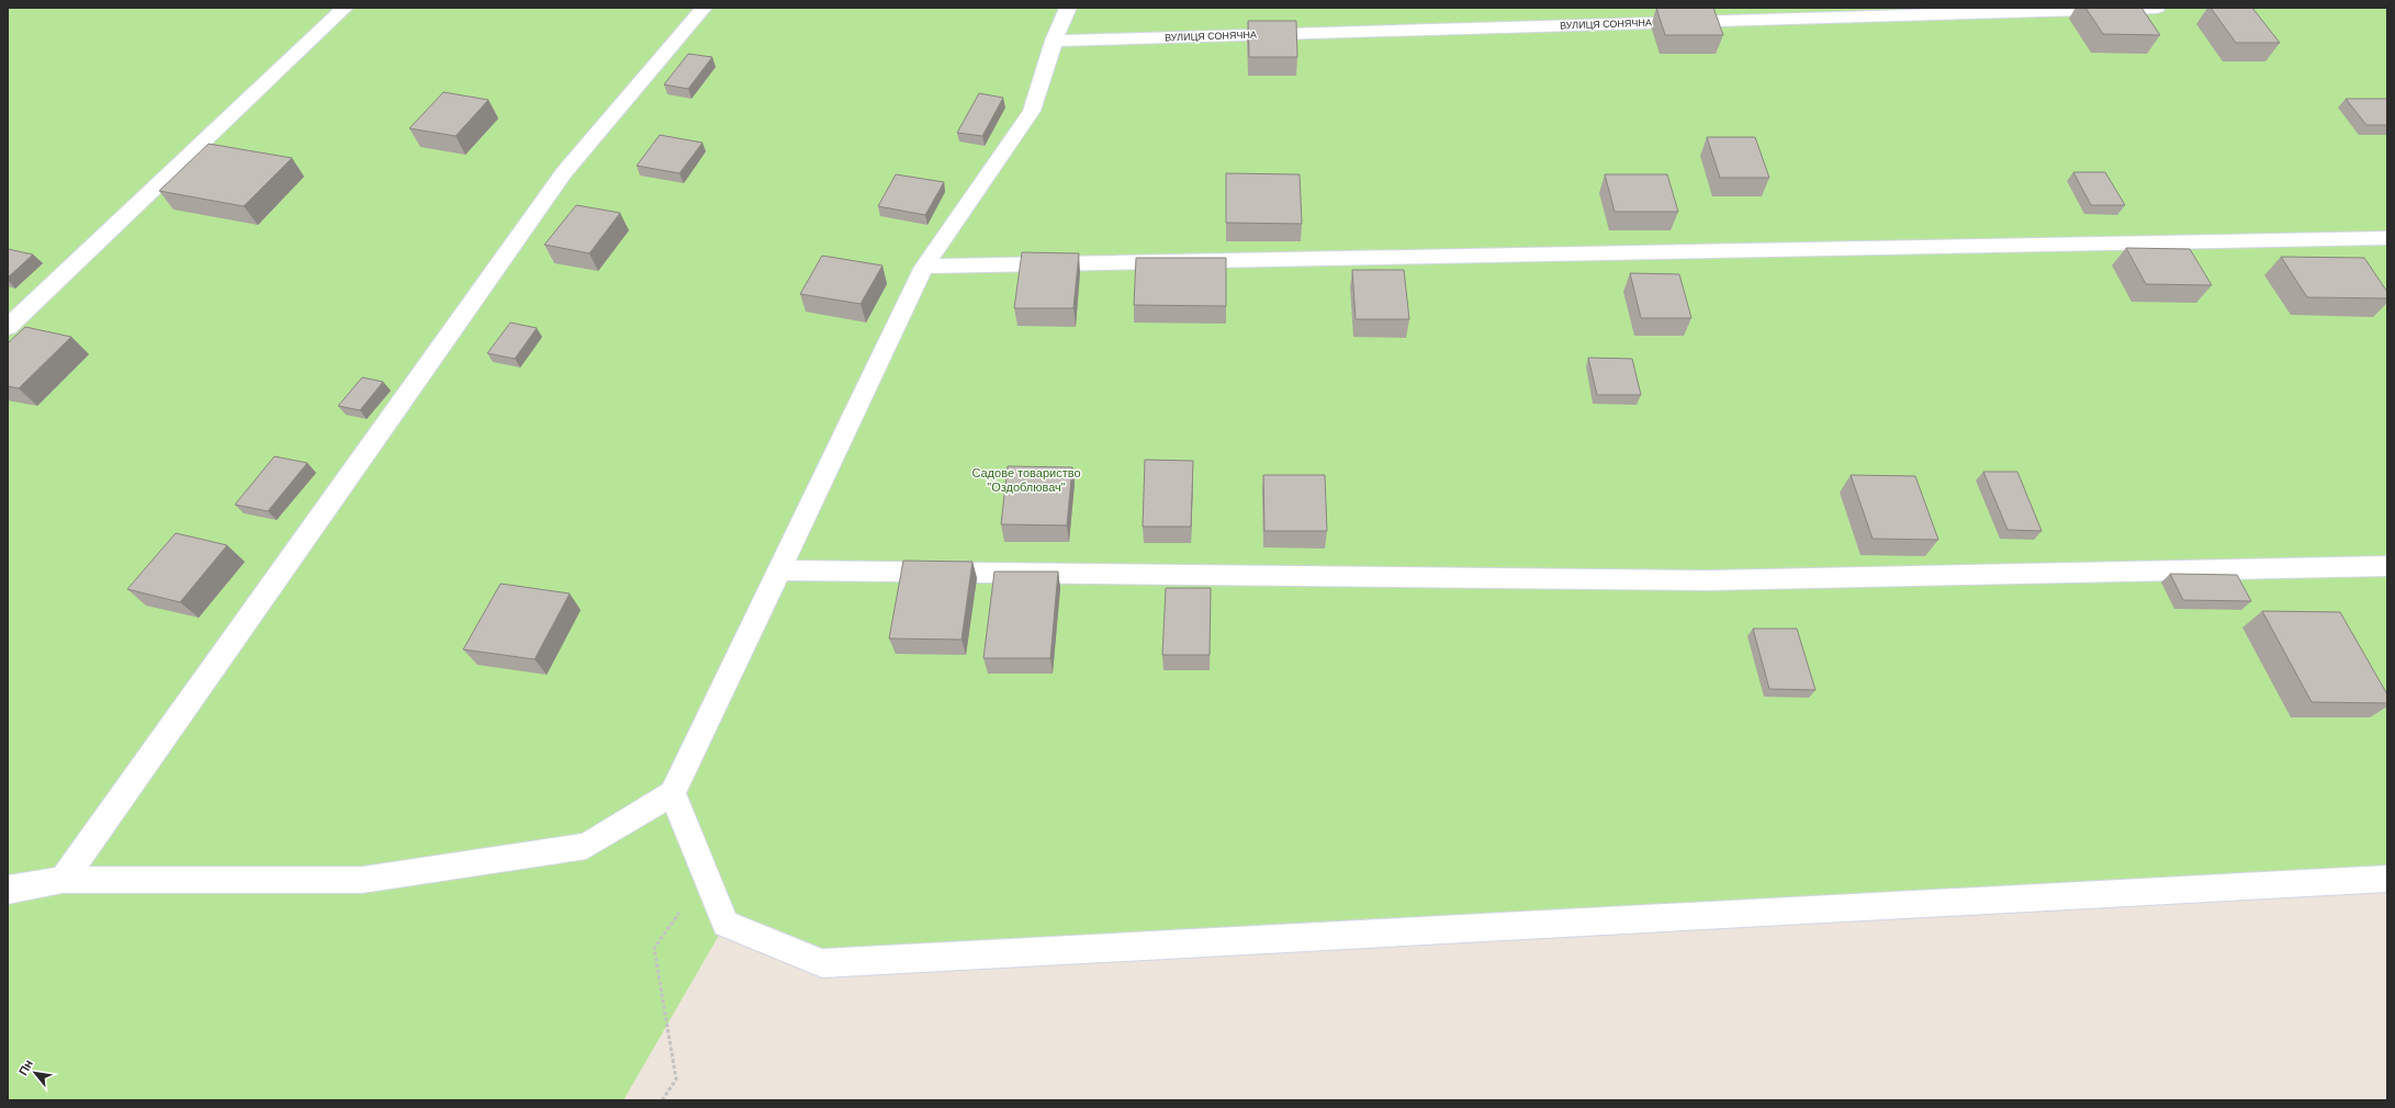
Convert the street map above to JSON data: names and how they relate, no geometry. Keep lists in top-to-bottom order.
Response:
{
  "streets": {
    "street": ["ВУЛИЦЯ СОНЯЧНА"]
  },
  "parks": ["Садове товариство \"Оздоблювач\""],
  "north": "top left"
}
